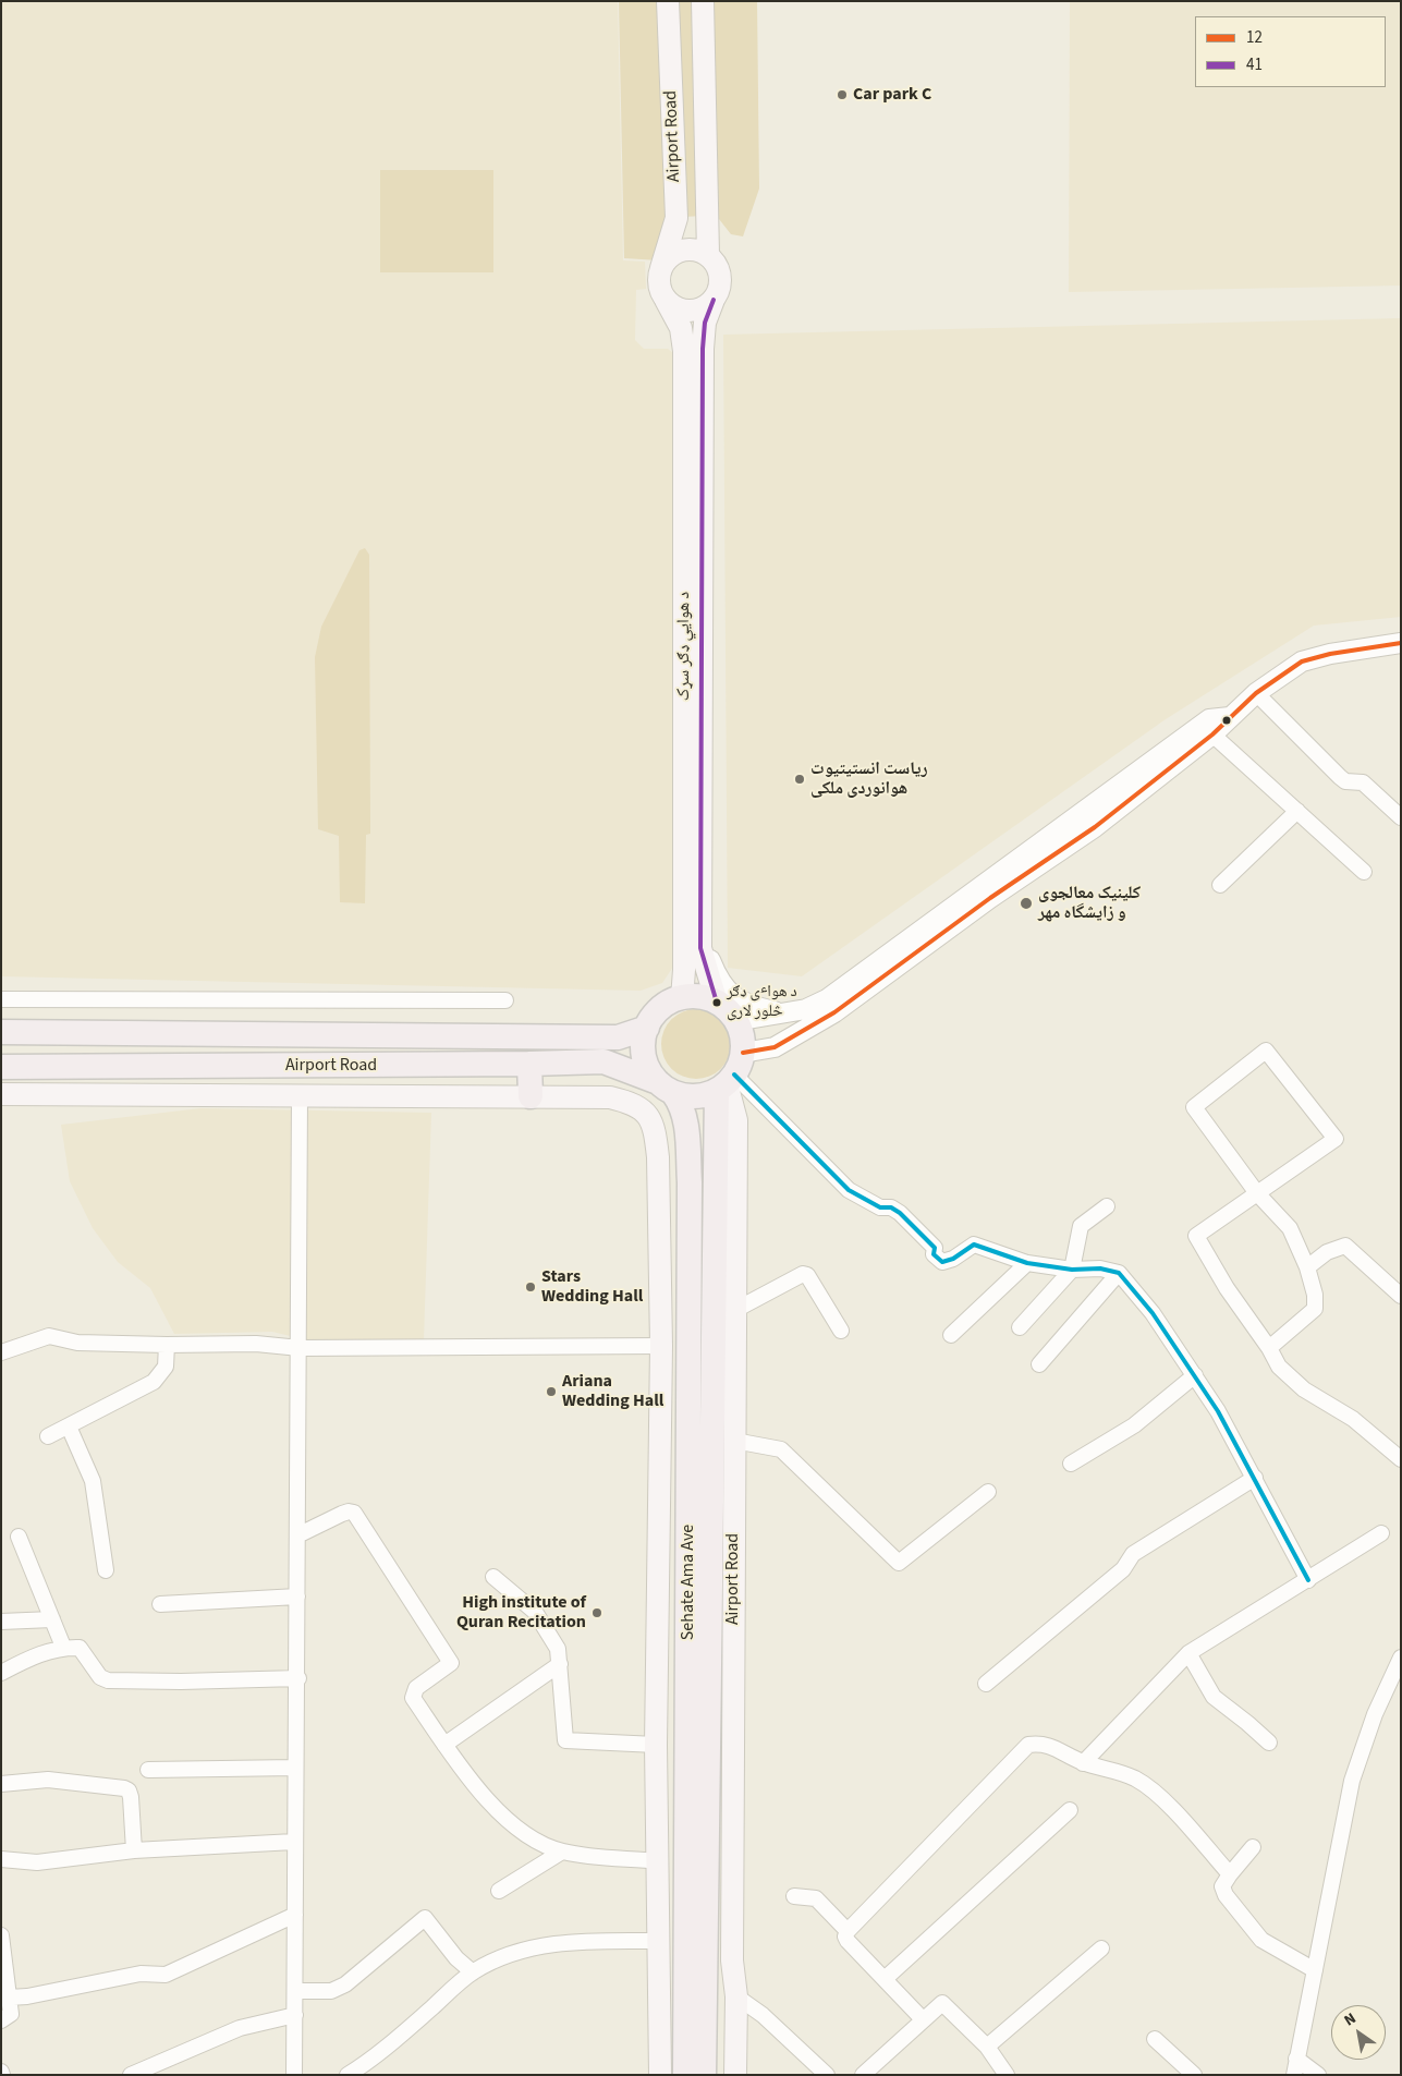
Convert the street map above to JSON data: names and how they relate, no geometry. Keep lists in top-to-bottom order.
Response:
{
  "streets": {
    "main road": ["Airport Road", "د هوايي ډګر سړک", "Sehate Ama Ave"]
  },
  "crossings": [
    ["Airport Road", "د هوايي ډګر سړک"],
    ["Airport Road", "Sehate Ama Ave"],
    ["د هوايي ډګر سړک", "Sehate Ama Ave"]
  ],
  "places": [
    "Car park C",
    "ریاست انستیتیوت هوانوردی ملکی",
    "کلینیک معالجوی و زایشگاه مهر",
    "د هواٸ ډګر څلور لارى",
    "Stars Wedding Hall",
    "Ariana Wedding Hall",
    "High institute of Quran Recitation"
  ],
  "lines": ["transit line 41", "transit line 12"],
  "legend": ["12", "41"],
  "north": "top left"
}
